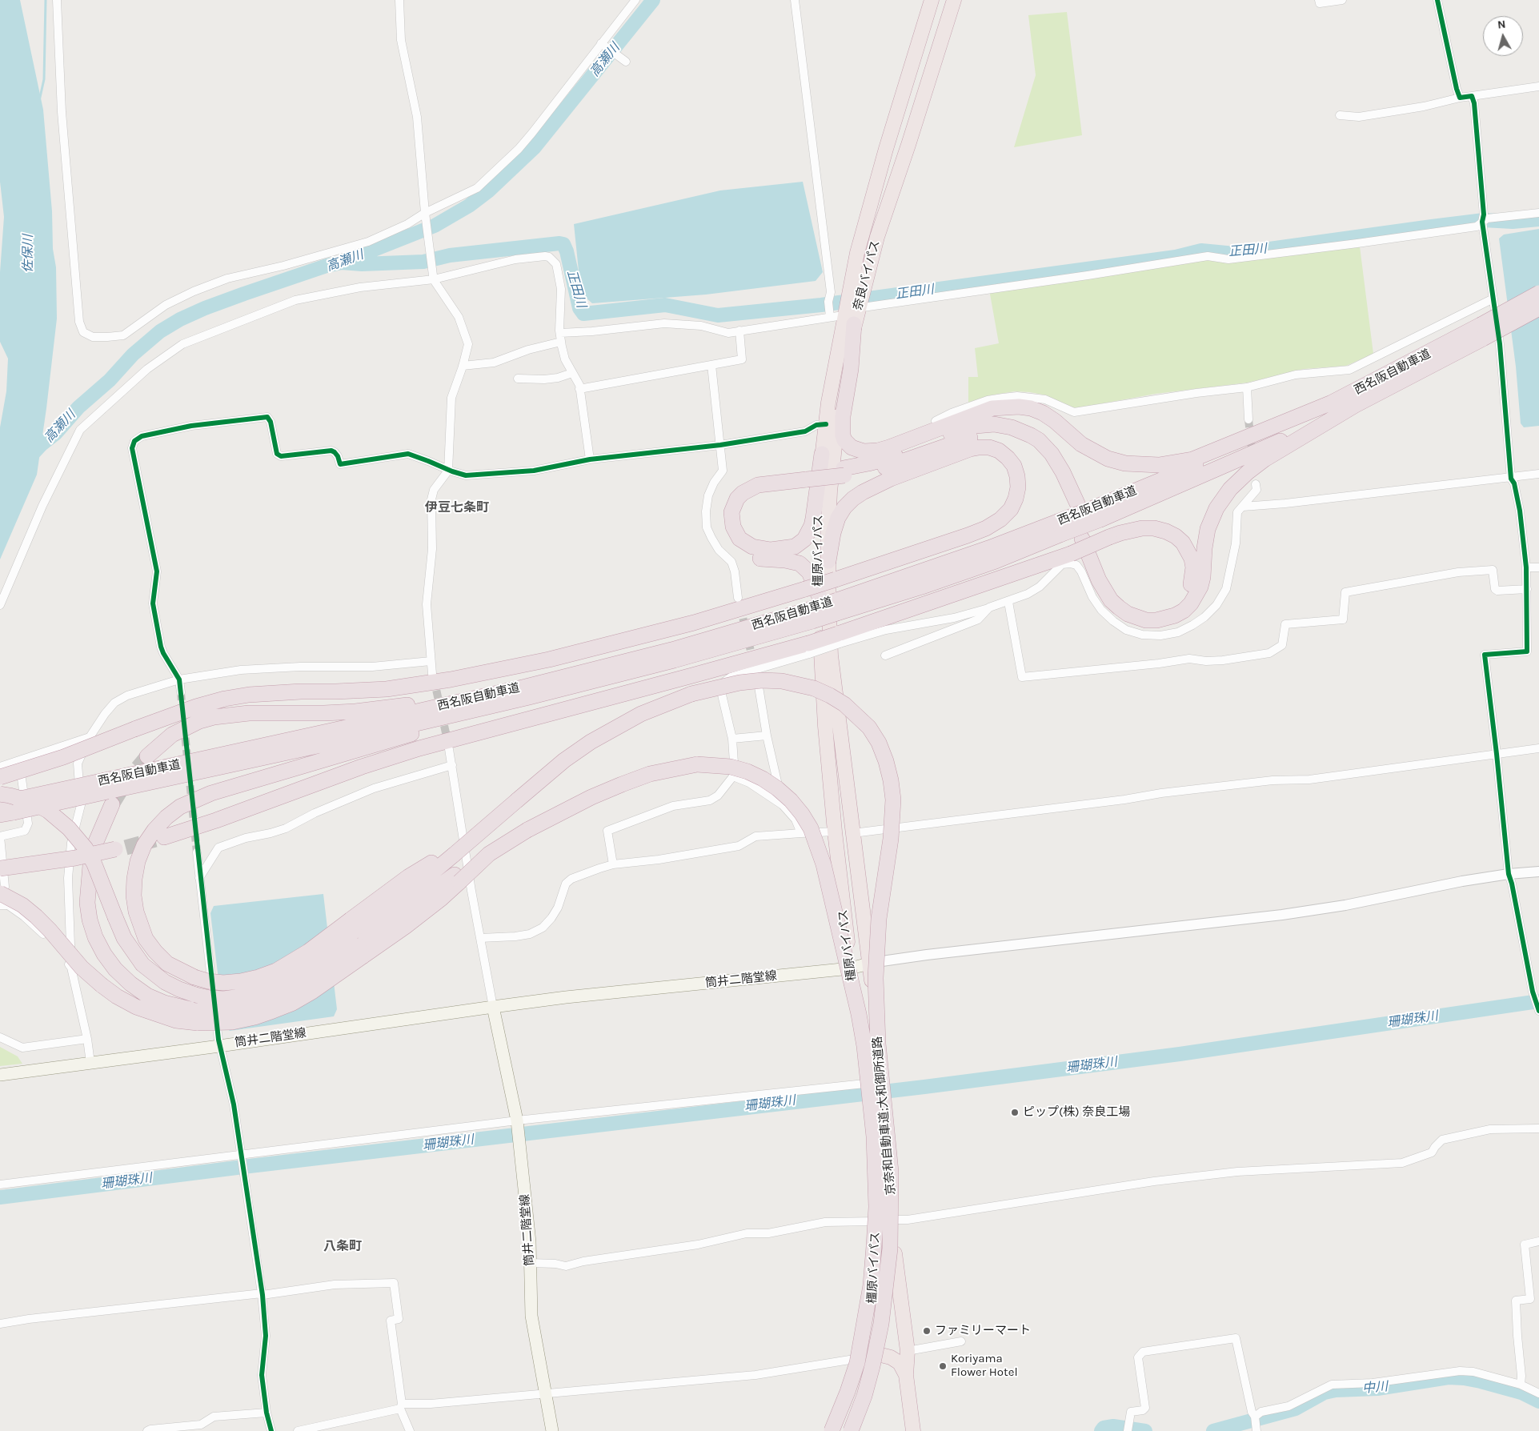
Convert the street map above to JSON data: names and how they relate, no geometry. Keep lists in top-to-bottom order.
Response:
{
  "streets": {
    "highway": [
      "奈良バイパス",
      "西名阪自動車道",
      "橿原バイパス",
      "京奈和自動車道;大和御所道路"
    ],
    "main road": ["筒井二階堂線"]
  },
  "crossings": [
    ["奈良バイパス", "橿原バイパス"],
    ["西名阪自動車道", "橿原バイパス"],
    ["橿原バイパス", "筒井二階堂線"]
  ],
  "districts": ["伊豆七条町", "八条町"],
  "water": [
    "高瀬川",
    "正田川",
    "佐保川",
    "珊瑚珠川",
    "中川"
  ],
  "places": ["ピップ(株) 奈良工場", "ファミリーマート", "Koriyama Flower Hotel"],
  "north": "top"
}
